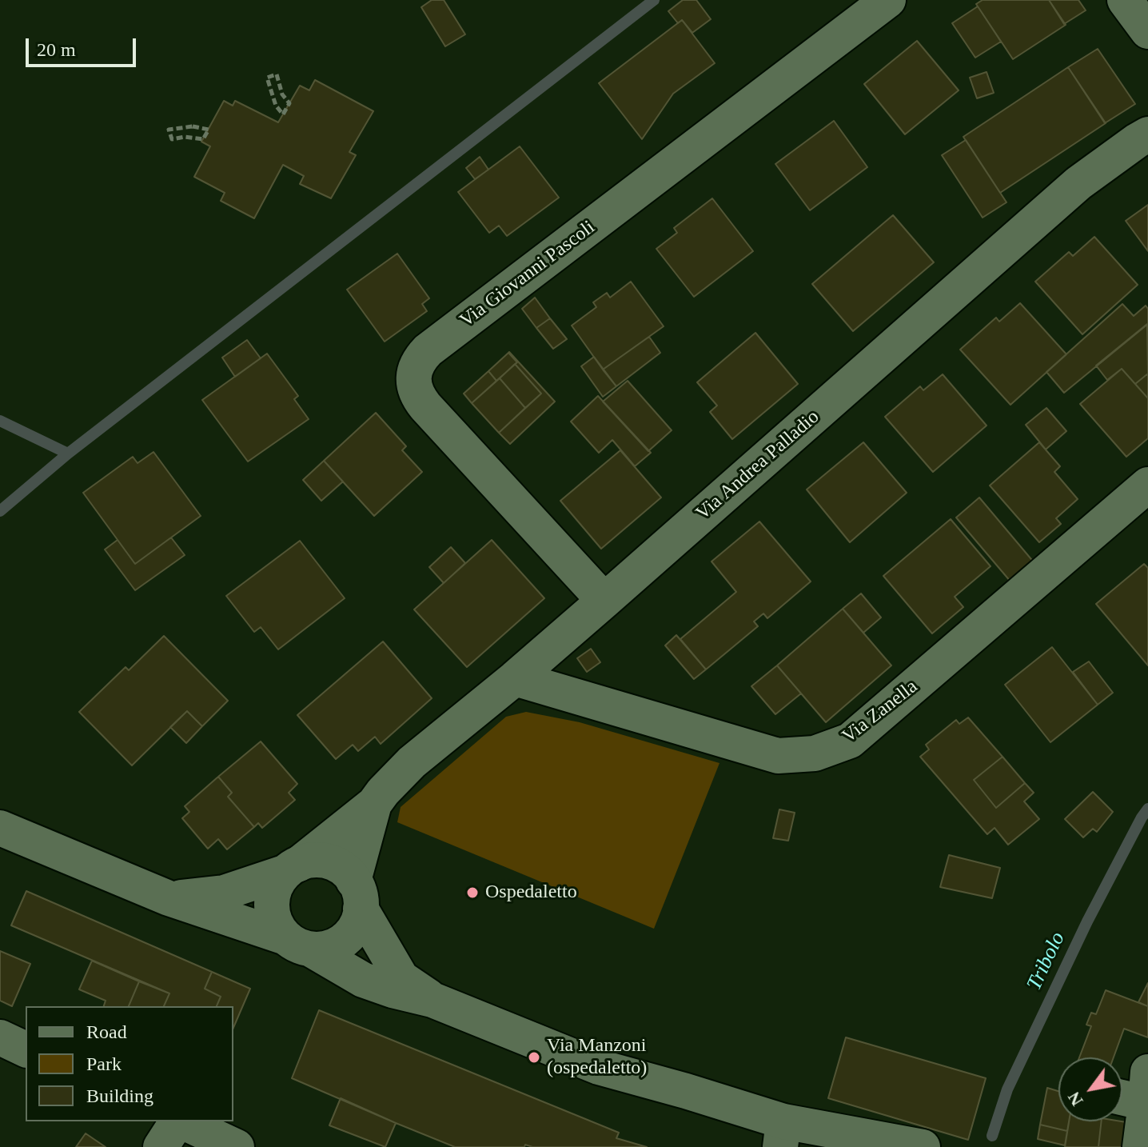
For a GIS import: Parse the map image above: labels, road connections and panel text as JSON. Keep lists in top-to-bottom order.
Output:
{
  "streets": {
    "street": ["Via Giovanni Pascoli", "Via Andrea Palladio", "Via Zanella"]
  },
  "crossings": [
    ["Via Giovanni Pascoli", "Via Andrea Palladio"],
    ["Via Andrea Palladio", "Via Zanella"]
  ],
  "water": ["Tribolo"],
  "places": ["Ospedaletto", "Via Manzoni (ospedaletto)"],
  "legend": ["Road", "Park", "Building"],
  "scale_bar": "20 m",
  "north": "bottom left"
}
